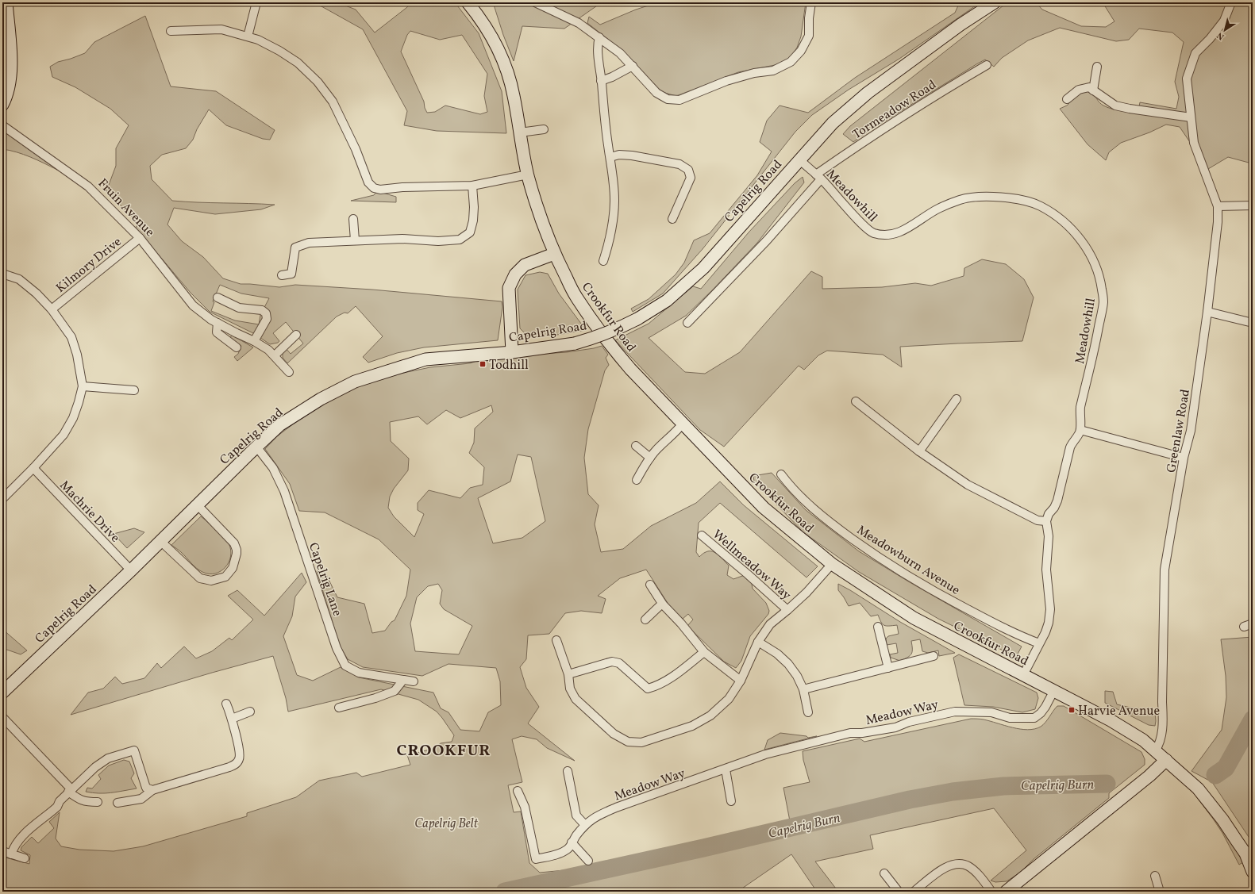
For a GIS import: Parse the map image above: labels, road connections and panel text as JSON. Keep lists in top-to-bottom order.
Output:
{
  "streets": {
    "street": [
      "Tormeadow Road",
      "Capelrig Road",
      "Meadowhill",
      "Fruin Avenue",
      "Kilmory Drive",
      "Crookfur Road",
      "Greenlaw Road",
      "Machrie Drive",
      "Meadowburn Avenue",
      "Wellmeadow Way",
      "Capelrig Lane",
      "Meadow Way"
    ]
  },
  "crossings": [
    ["Tormeadow Road", "Meadowhill"],
    ["Capelrig Road", "Meadowhill"],
    ["Capelrig Road", "Machrie Drive"],
    ["Capelrig Road", "Capelrig Lane"],
    ["Fruin Avenue", "Kilmory Drive"],
    ["Crookfur Road", "Greenlaw Road"],
    ["Crookfur Road", "Wellmeadow Way"],
    ["Crookfur Road", "Meadow Way"]
  ],
  "districts": ["CROOKFUR"],
  "water": ["Capelrig Burn"],
  "parks": ["Capelrig Belt"],
  "places": {
    "transit": ["Todhill", "Harvie Avenue"]
  },
  "north": "bottom left"
}
